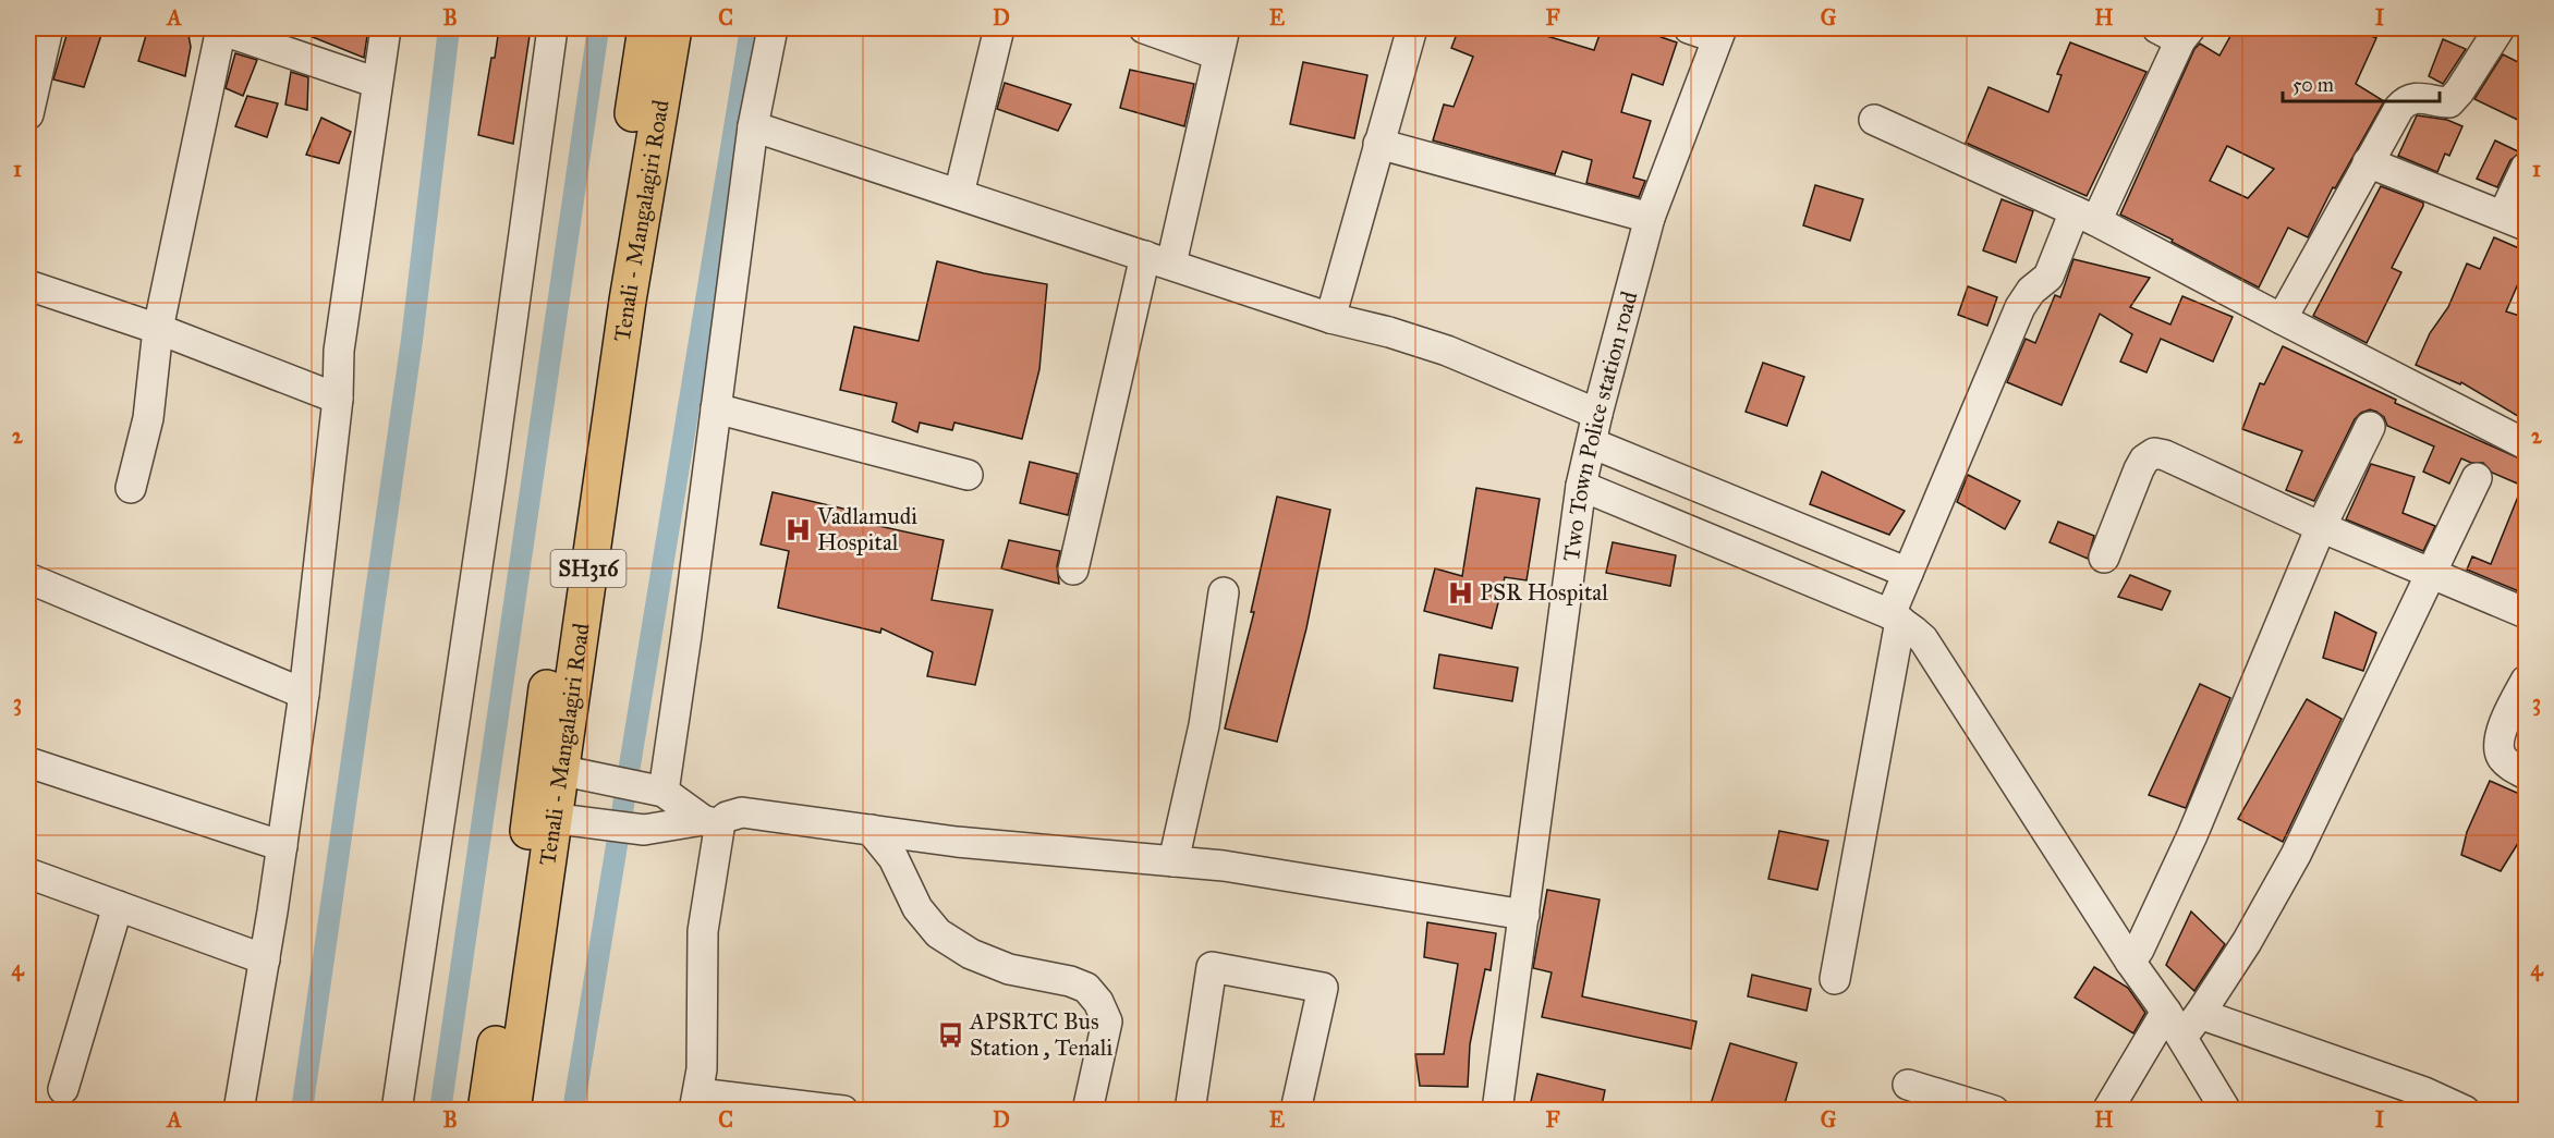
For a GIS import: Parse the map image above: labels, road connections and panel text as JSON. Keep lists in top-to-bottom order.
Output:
{
  "streets": {
    "main road": ["Tenali - Mangalagiri Road", "SH316"],
    "street": ["Two Town Police station road"]
  },
  "places": {
    "hospital": ["Vadlamudi Hospital", "PSR Hospital"],
    "bus stop": ["APSRTC Bus Station , Tenali"]
  },
  "scale_bar": "50 m",
  "grid": {
    "columns": [
      "A",
      "B",
      "C",
      "D",
      "E",
      "F",
      "G",
      "H",
      "I"
    ],
    "rows": [
      "1",
      "2",
      "3",
      "4"
    ]
  }
}
